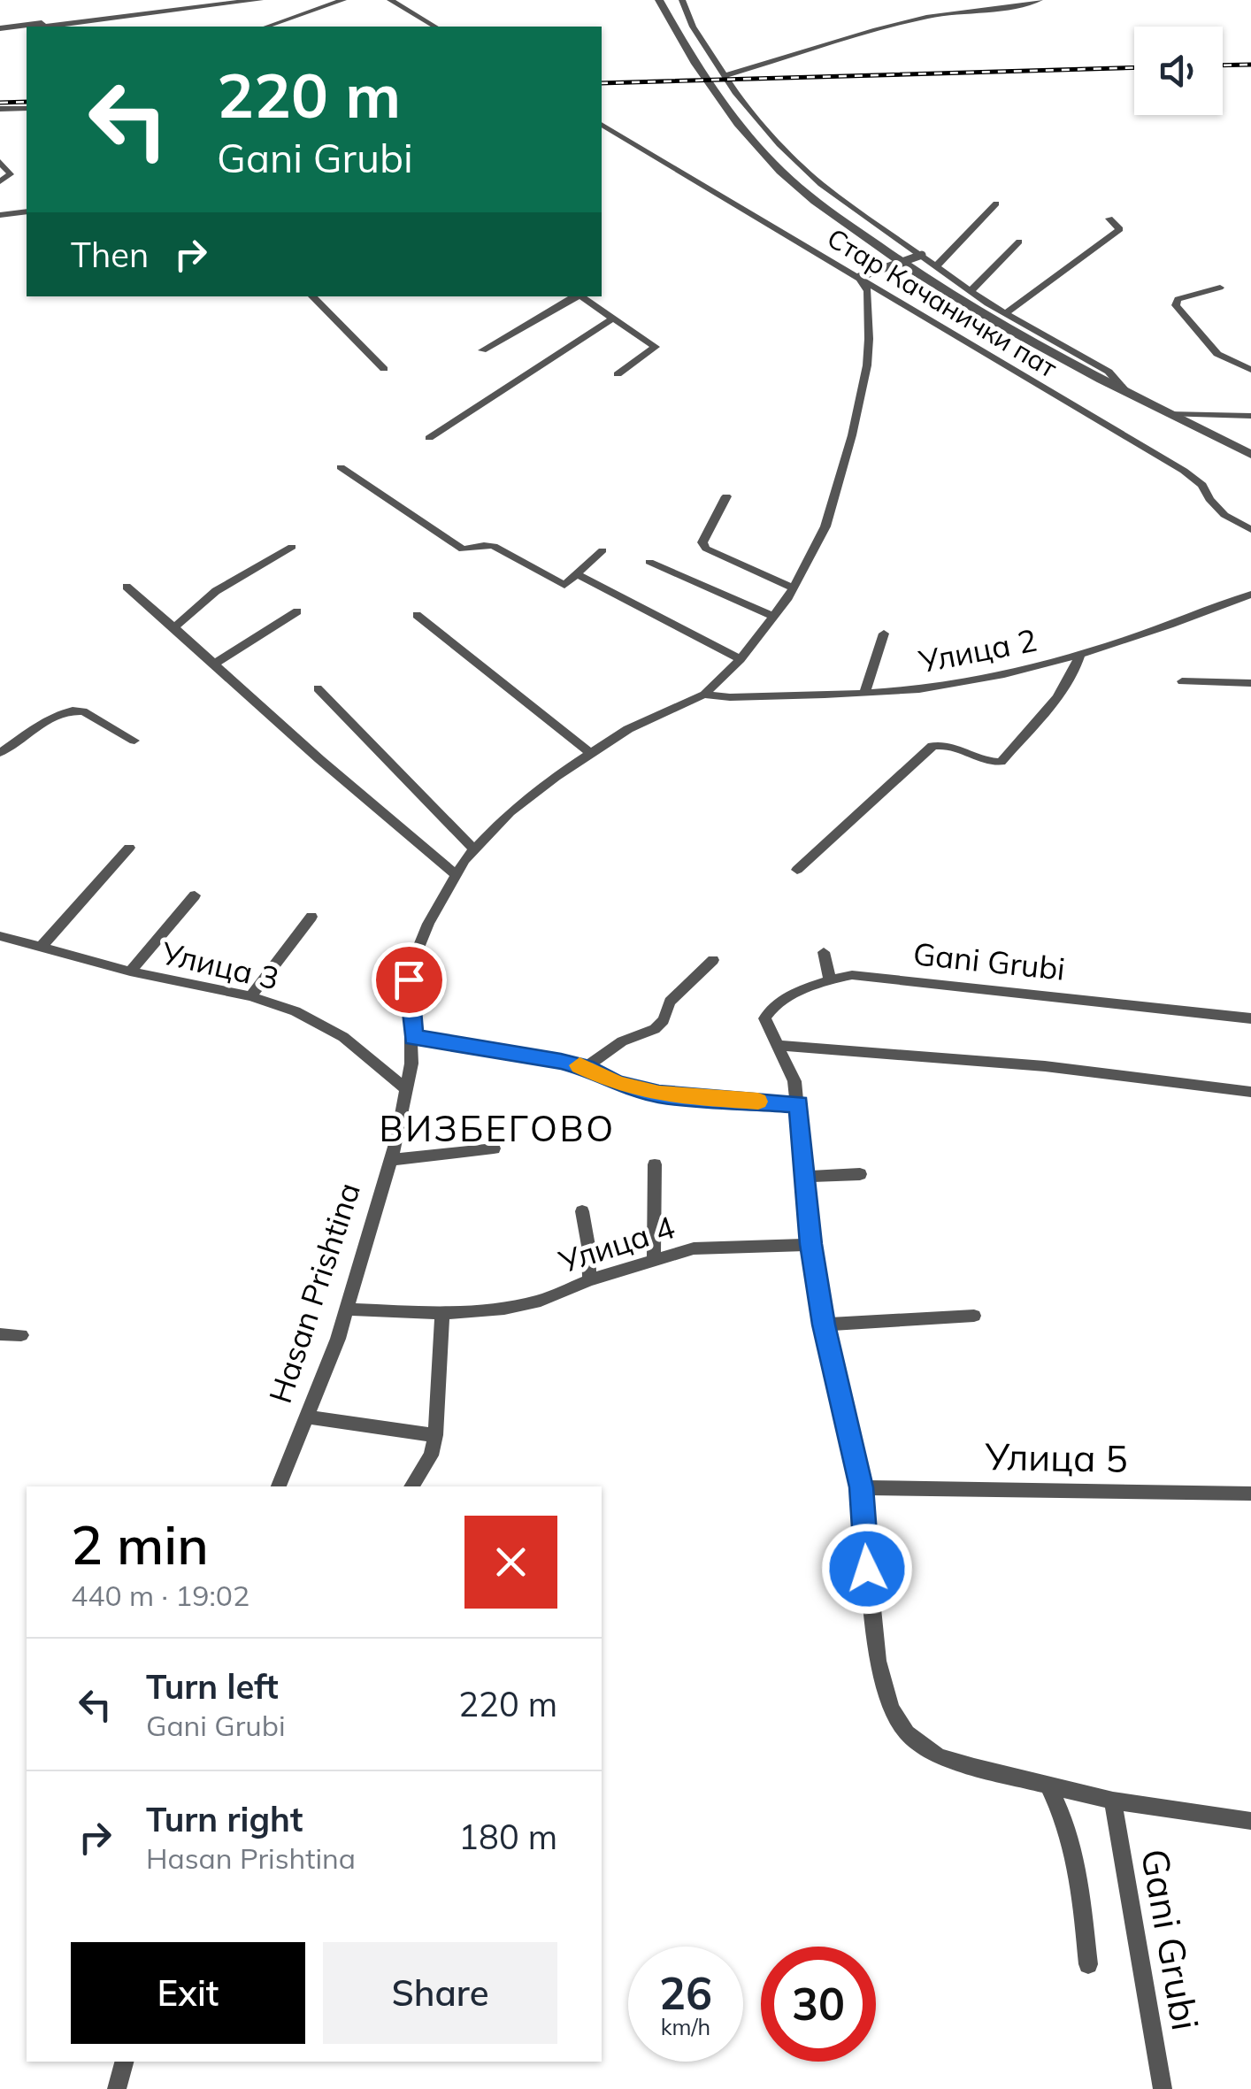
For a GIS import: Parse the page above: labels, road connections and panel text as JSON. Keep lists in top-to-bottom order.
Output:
{
  "streets": {
    "street": [
      "Стар Качанички пат",
      "Улица 2",
      "Gani Grubi",
      "Улица 3",
      "Улица 4",
      "Hasan Prishtina",
      "Улица 5"
    ]
  },
  "crossings": [
    ["Улица 2", "Hasan Prishtina"],
    ["Gani Grubi", "Улица 4"],
    ["Gani Grubi", "Улица 5"],
    ["Улица 3", "Hasan Prishtina"],
    ["Улица 4", "Hasan Prishtina"]
  ],
  "districts": ["ВИЗБЕГОВО"],
  "page": {
    "turn": ["220 m", "Gani Grubi"],
    "then": "Then",
    "heading": ["2 min", "440 m · 19:02"],
    "list": [
      {
        "name": "Turn left",
        "note": "Gani Grubi",
        "value": "220 m"
      },
      {
        "name": "Turn right",
        "note": "Hasan Prishtina",
        "value": "180 m"
      }
    ],
    "buttons": ["Exit", "Share"],
    "speed": "26 km/h",
    "limit": "30"
  }
}
